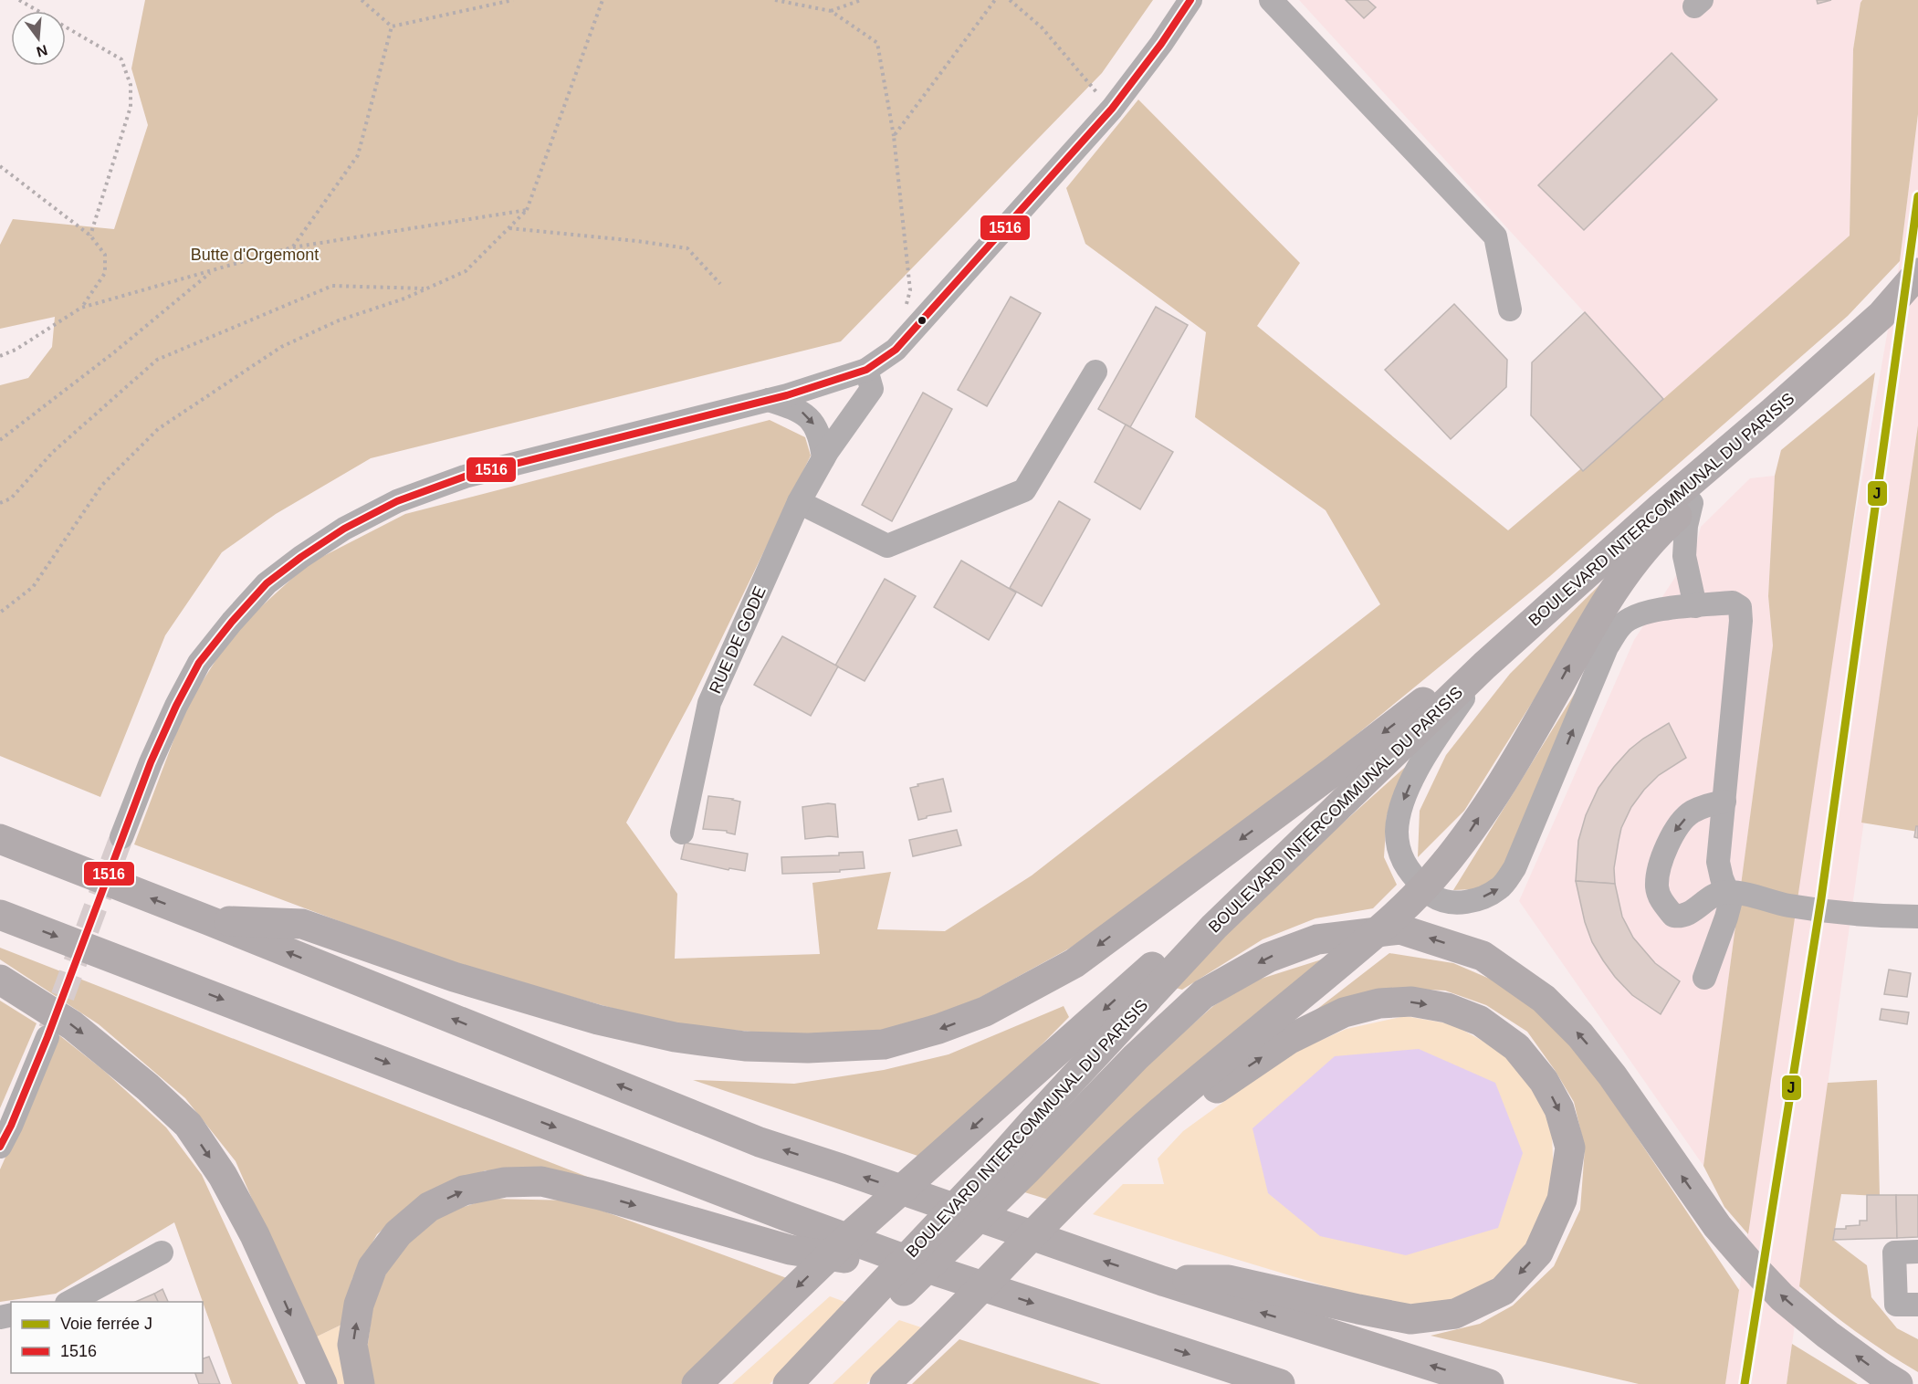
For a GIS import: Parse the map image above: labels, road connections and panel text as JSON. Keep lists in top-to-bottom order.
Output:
{
  "streets": {
    "highway": ["BOULEVARD INTERCOMMUNAL DU PARISIS"],
    "street": ["RUE DE GODE"]
  },
  "parks": ["Butte d'Orgemont"],
  "lines": ["transit line 1516", "rail line J"],
  "legend": ["Voie ferrée J", "1516"],
  "north": "bottom"
}
